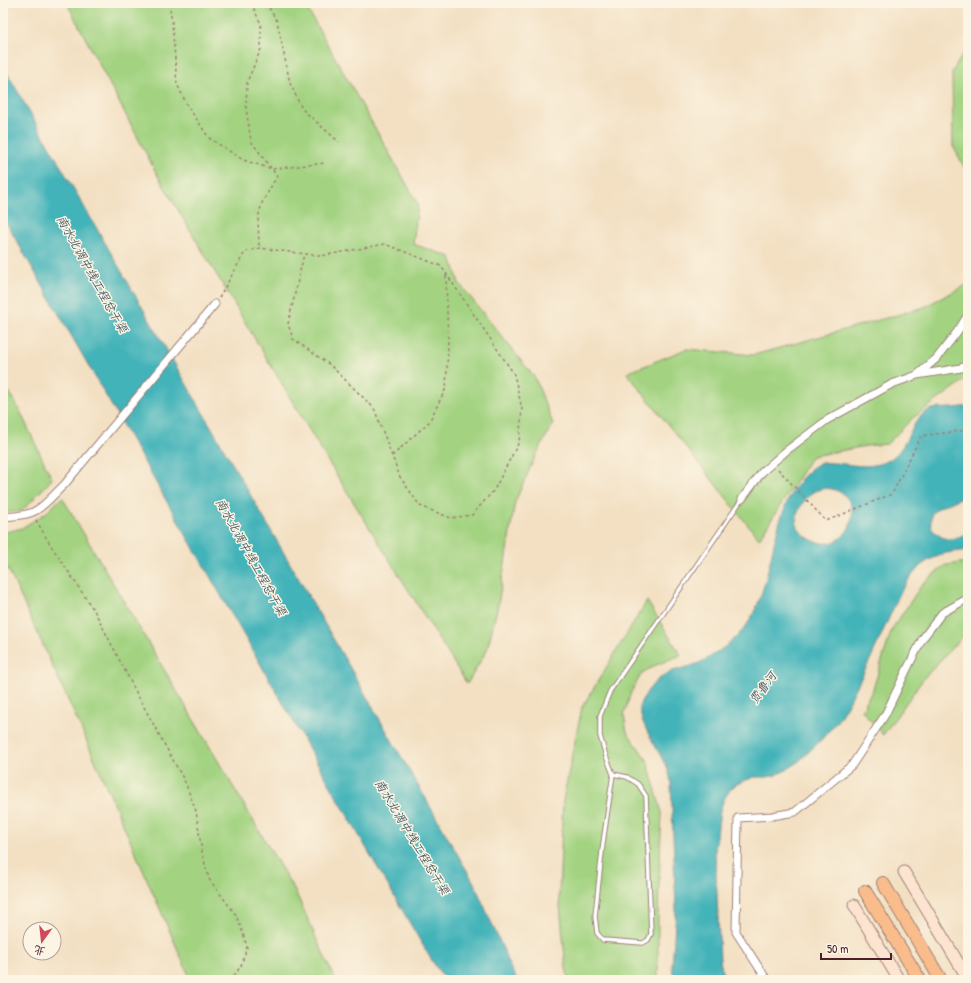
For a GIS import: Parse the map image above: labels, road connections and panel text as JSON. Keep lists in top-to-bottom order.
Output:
{
  "water": ["南水北调中线工程总干渠", "贾鲁河"],
  "scale_bar": "50 m",
  "north": "bottom"
}
